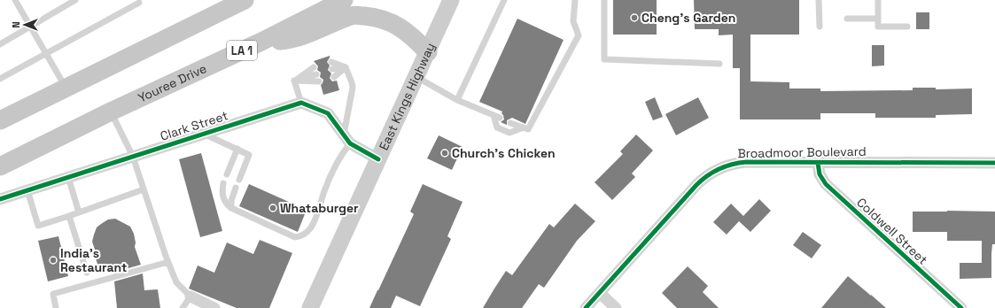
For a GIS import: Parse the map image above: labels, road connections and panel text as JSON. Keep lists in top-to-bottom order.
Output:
{
  "streets": {
    "main road": ["LA 1", "Youree Drive", "East Kings Highway"],
    "street": ["Clark Street", "Broadmoor Boulevard", "Coldwell Street"]
  },
  "crossings": [
    ["Broadmoor Boulevard", "Coldwell Street"]
  ],
  "places": [
    "Cheng's Garden",
    "Church's Chicken",
    "Whataburger",
    "India's Restaurant"
  ],
  "north": "left"
}
